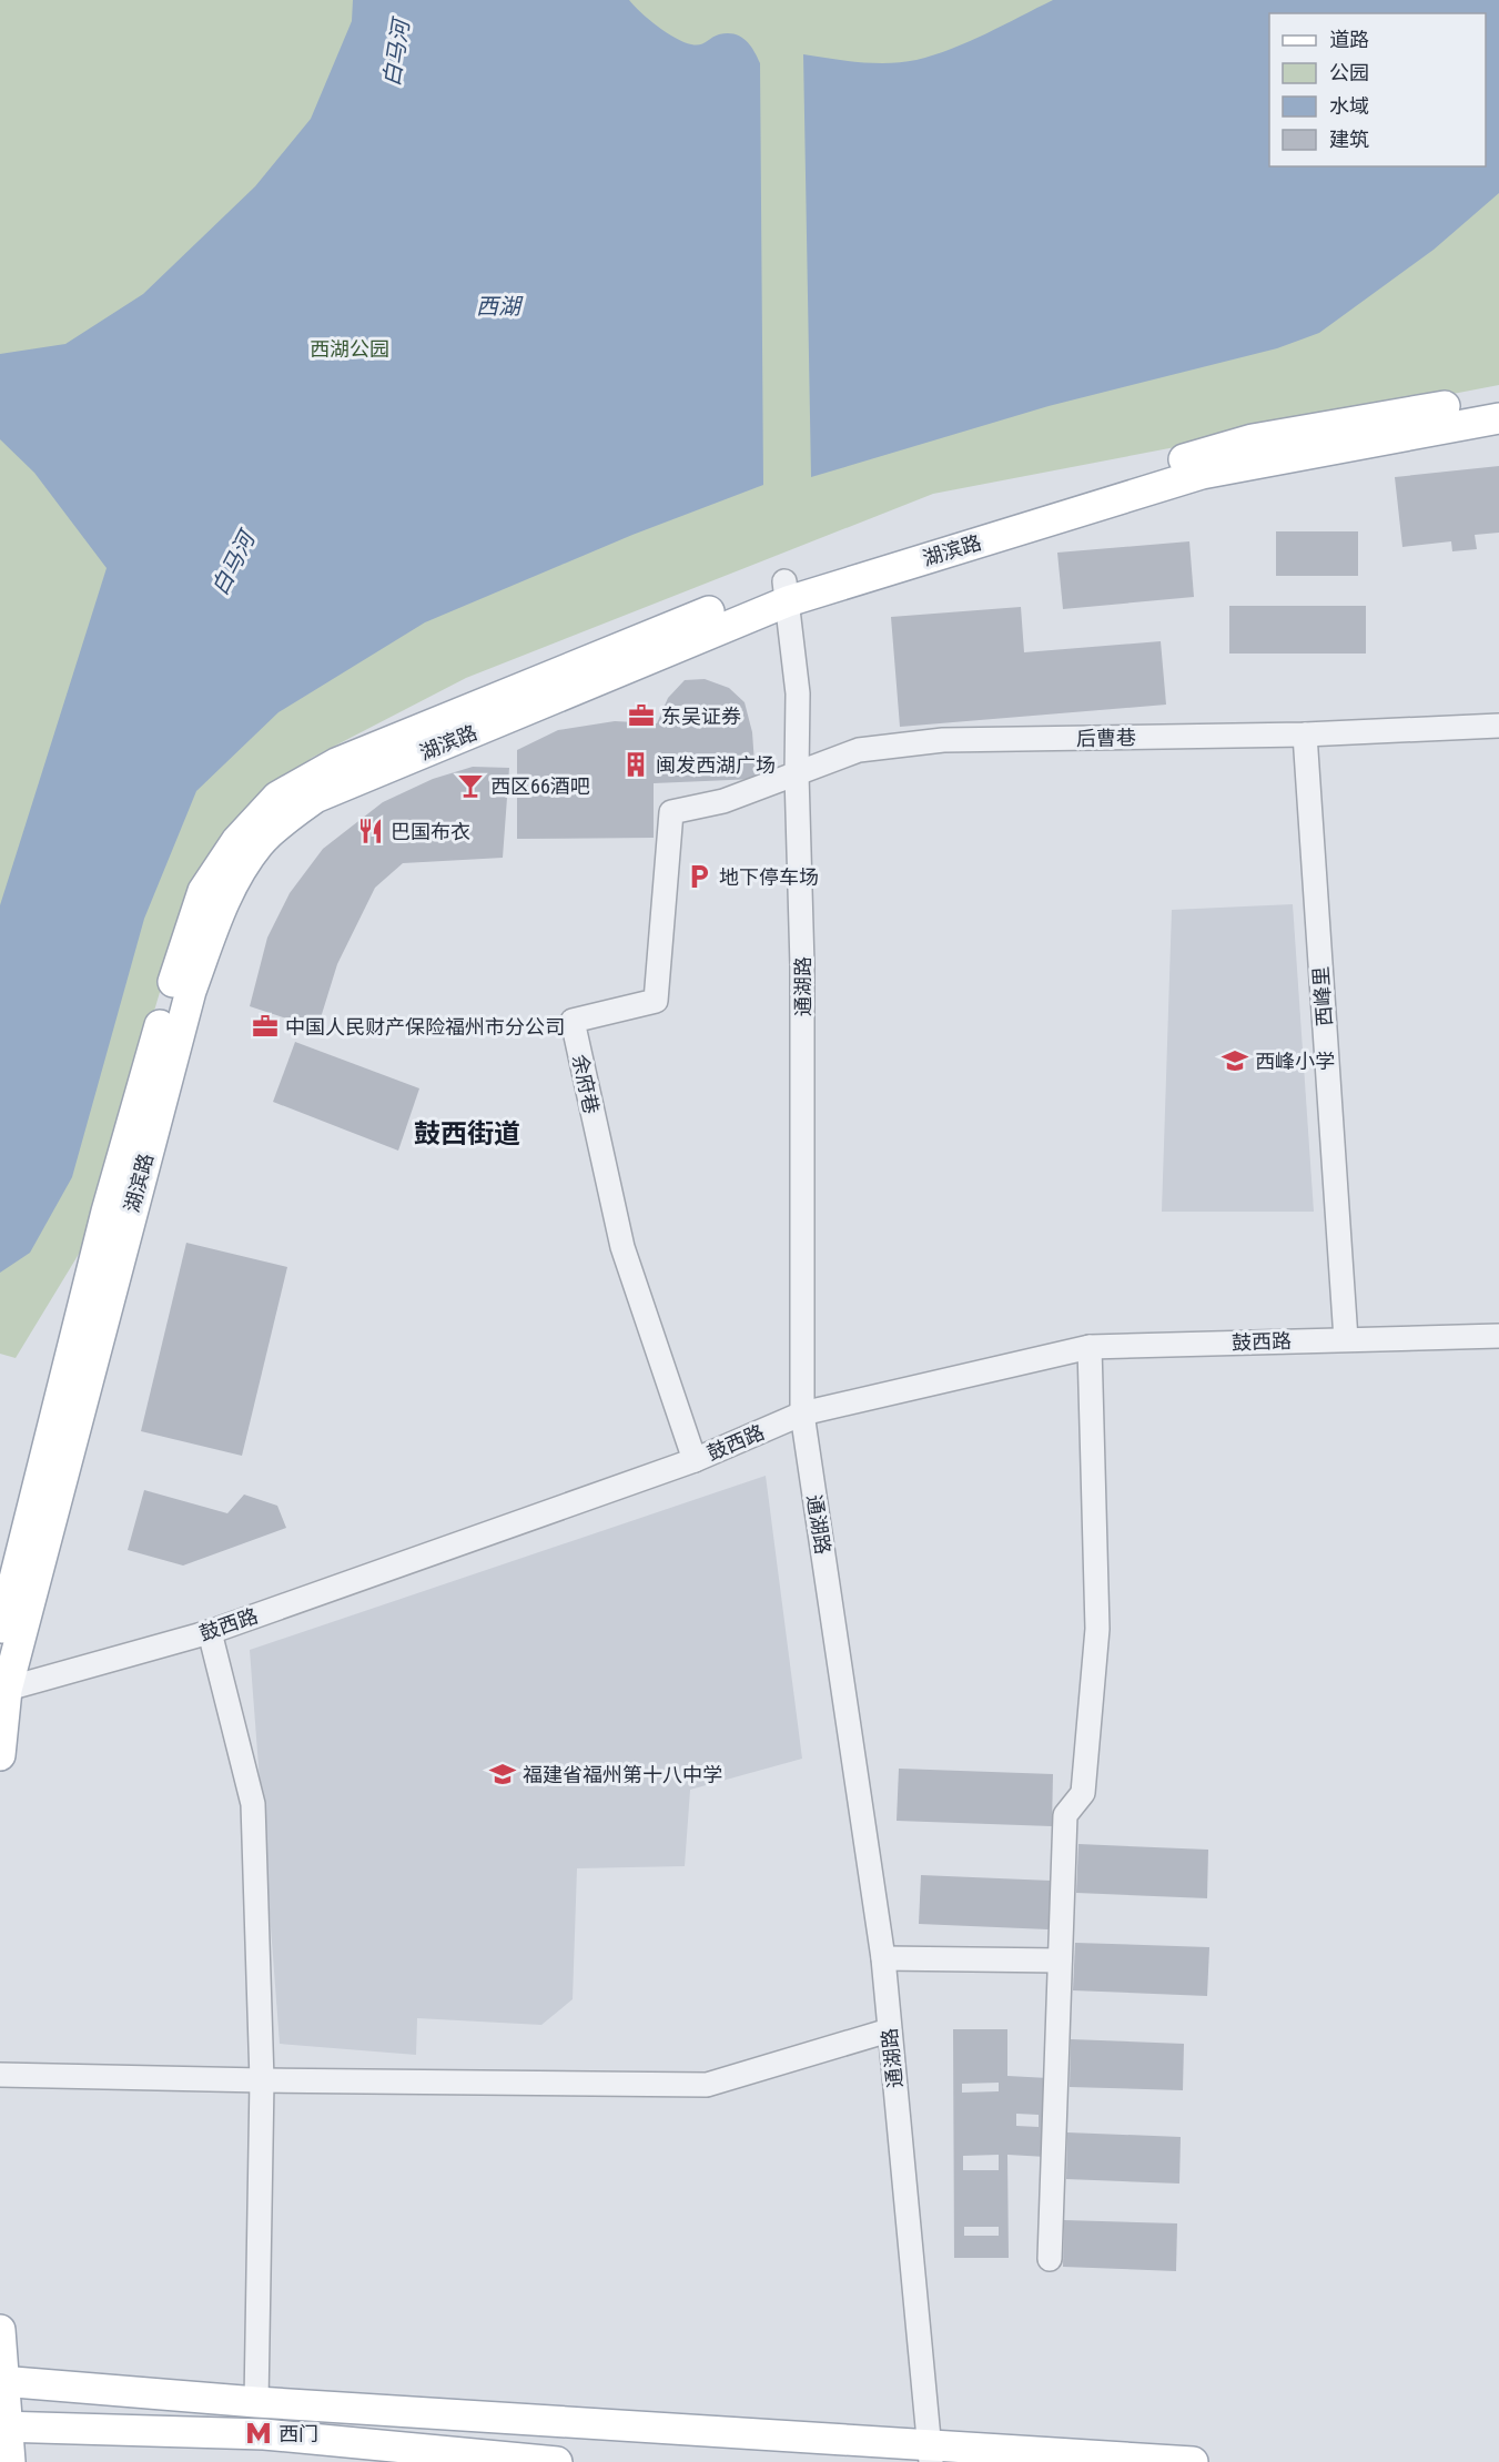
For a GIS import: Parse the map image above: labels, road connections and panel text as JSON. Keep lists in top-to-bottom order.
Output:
{
  "streets": {
    "main road": ["湖滨路"],
    "street": [
      "后曹巷",
      "通湖路",
      "西峰里",
      "余府巷",
      "鼓西路"
    ]
  },
  "crossings": [
    ["湖滨路", "通湖路"],
    ["湖滨路", "鼓西路"],
    ["后曹巷", "通湖路"],
    ["后曹巷", "西峰里"],
    ["后曹巷", "余府巷"],
    ["通湖路", "鼓西路"],
    ["西峰里", "鼓西路"],
    ["余府巷", "鼓西路"]
  ],
  "districts": ["鼓西街道"],
  "water": ["白马河", "西湖"],
  "parks": ["西湖公园"],
  "places": {
    "office": ["东吴证券", "中国人民财产保险福州市分公司"],
    "building": ["闽发西湖广场"],
    "bar": ["西区66酒吧"],
    "restaurant": ["巴国布衣"],
    "parking": ["地下停车场"],
    "school or university": ["西峰小学", "福建省福州第十八中学"],
    "metro station": ["西门"]
  },
  "legend": [
    "道路",
    "公园",
    "水域",
    "建筑"
  ]
}
